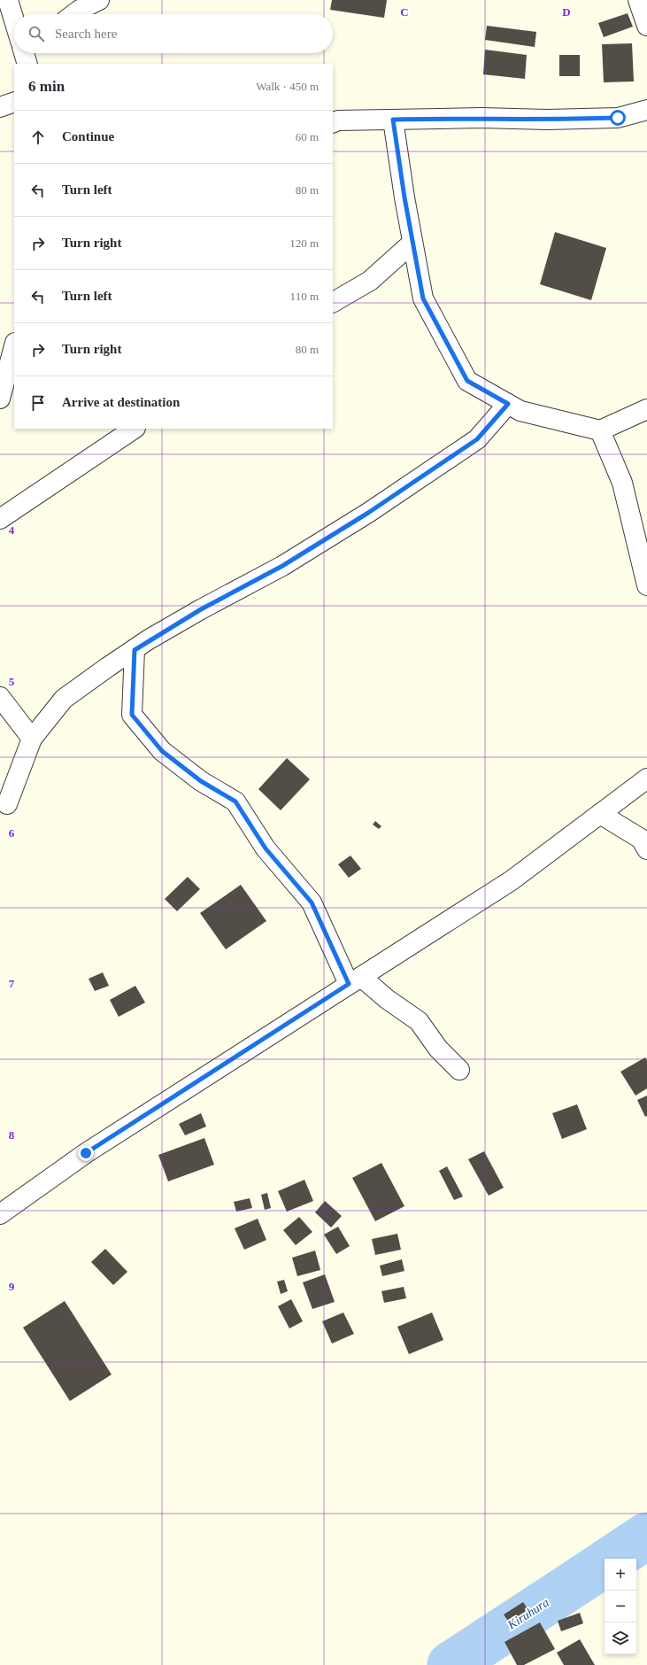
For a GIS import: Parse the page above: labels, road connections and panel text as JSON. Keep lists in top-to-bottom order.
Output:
{
  "water": ["Kiruhura"],
  "page": {
    "search": "Search here",
    "heading": ["6 min", "Walk · 450 m"],
    "list": [
      ["Continue", "60 m"],
      ["Turn left", "80 m"],
      ["Turn right", "120 m"],
      ["Turn left", "110 m"],
      ["Turn right", "80 m"],
      "Arrive at destination"
    ],
    "map_buttons": ["+", "−"]
  },
  "grid": {
    "columns": ["C", "D"],
    "rows": [
      "4",
      "5",
      "6",
      "7",
      "8",
      "9"
    ]
  }
}
